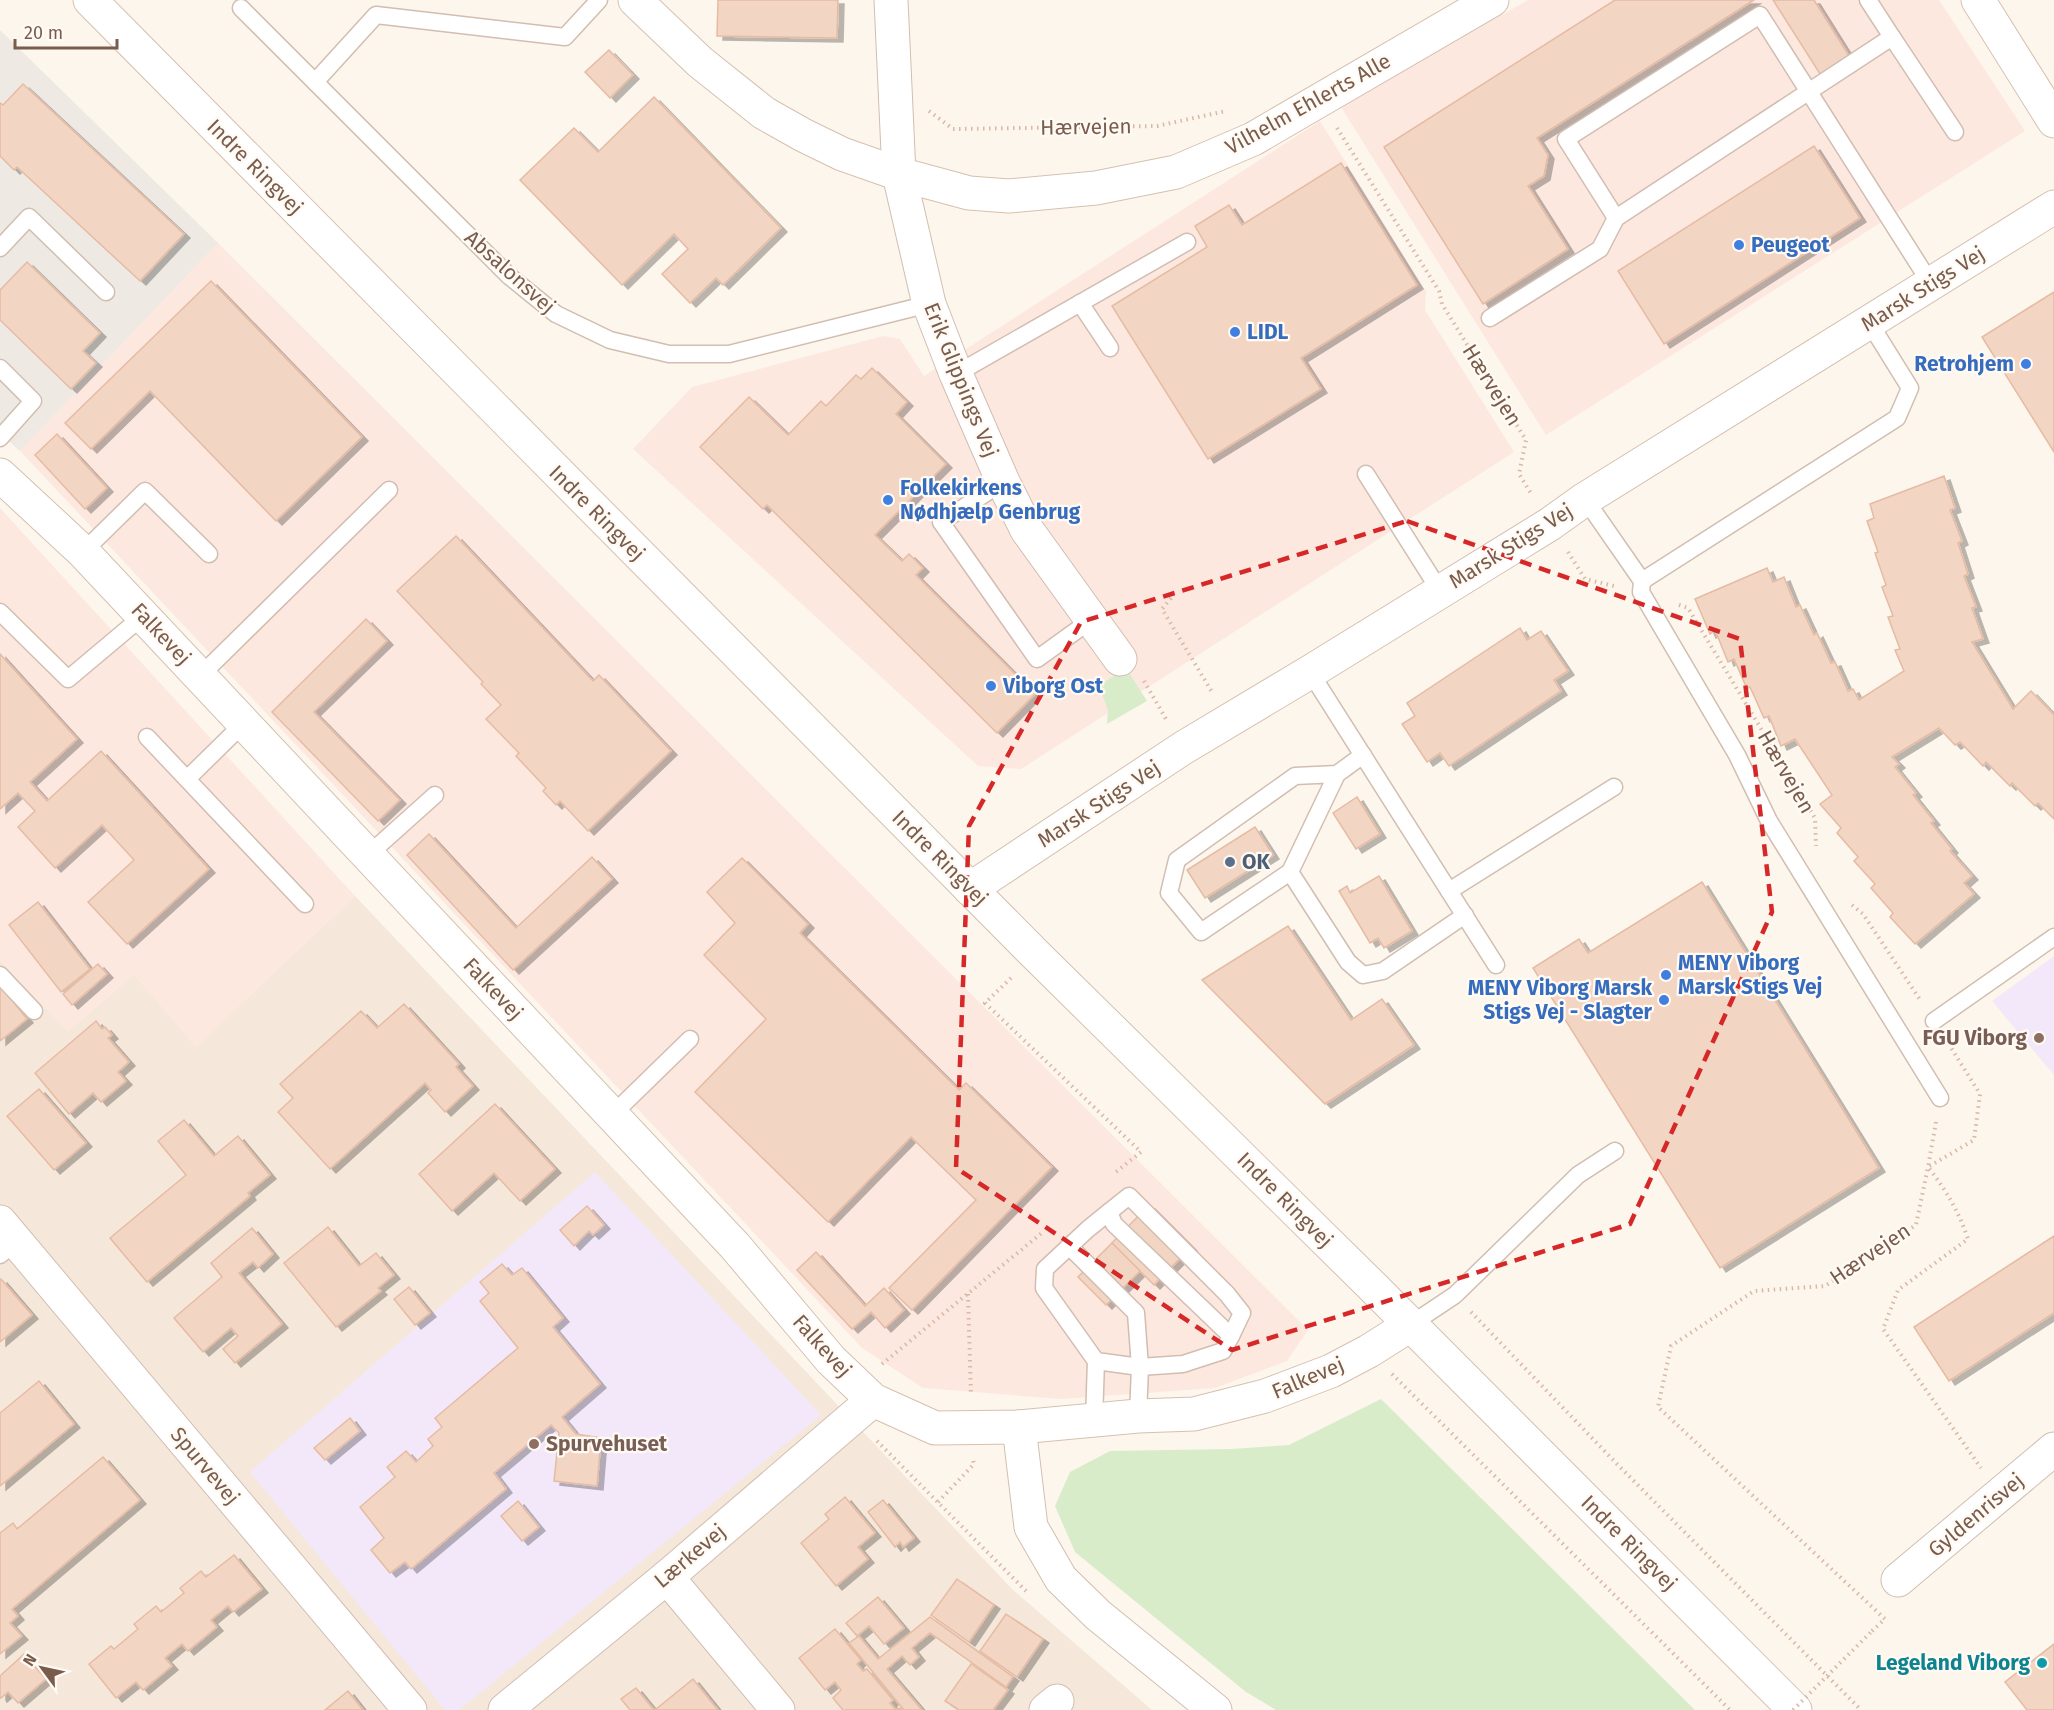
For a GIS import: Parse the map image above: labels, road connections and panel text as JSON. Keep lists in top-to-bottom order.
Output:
{
  "streets": {
    "street": [
      "Vilhelm Ehlerts Alle",
      "Indre Ringvej",
      "Marsk Stigs Vej",
      "Erik Glippings Vej",
      "Falkevej",
      "Spurvevej",
      "Gyldenrisvej",
      "Lærkevej"
    ],
    "lane": ["Absalonsvej"],
    "path": ["Hærvejen"]
  },
  "crossings": [
    ["Vilhelm Ehlerts Alle", "Hærvejen"],
    ["Vilhelm Ehlerts Alle", "Erik Glippings Vej"],
    ["Hærvejen", "Indre Ringvej"],
    ["Hærvejen", "Marsk Stigs Vej"],
    ["Indre Ringvej", "Marsk Stigs Vej"],
    ["Indre Ringvej", "Falkevej"],
    ["Absalonsvej", "Erik Glippings Vej"],
    ["Falkevej", "Lærkevej"]
  ],
  "places": [
    "Peugeot",
    "LIDL",
    "Retrohjem",
    "Folkekirkens Nødhjælp Genbrug",
    "Viborg Ost",
    "OK",
    "MENY Viborg Marsk Stigs Vej",
    "MENY Viborg Marsk Stigs Vej - Slagter",
    "FGU Viborg",
    "Spurvehuset",
    "Legeland Viborg"
  ],
  "scale_bar": "20 m",
  "north": "top left"
}
